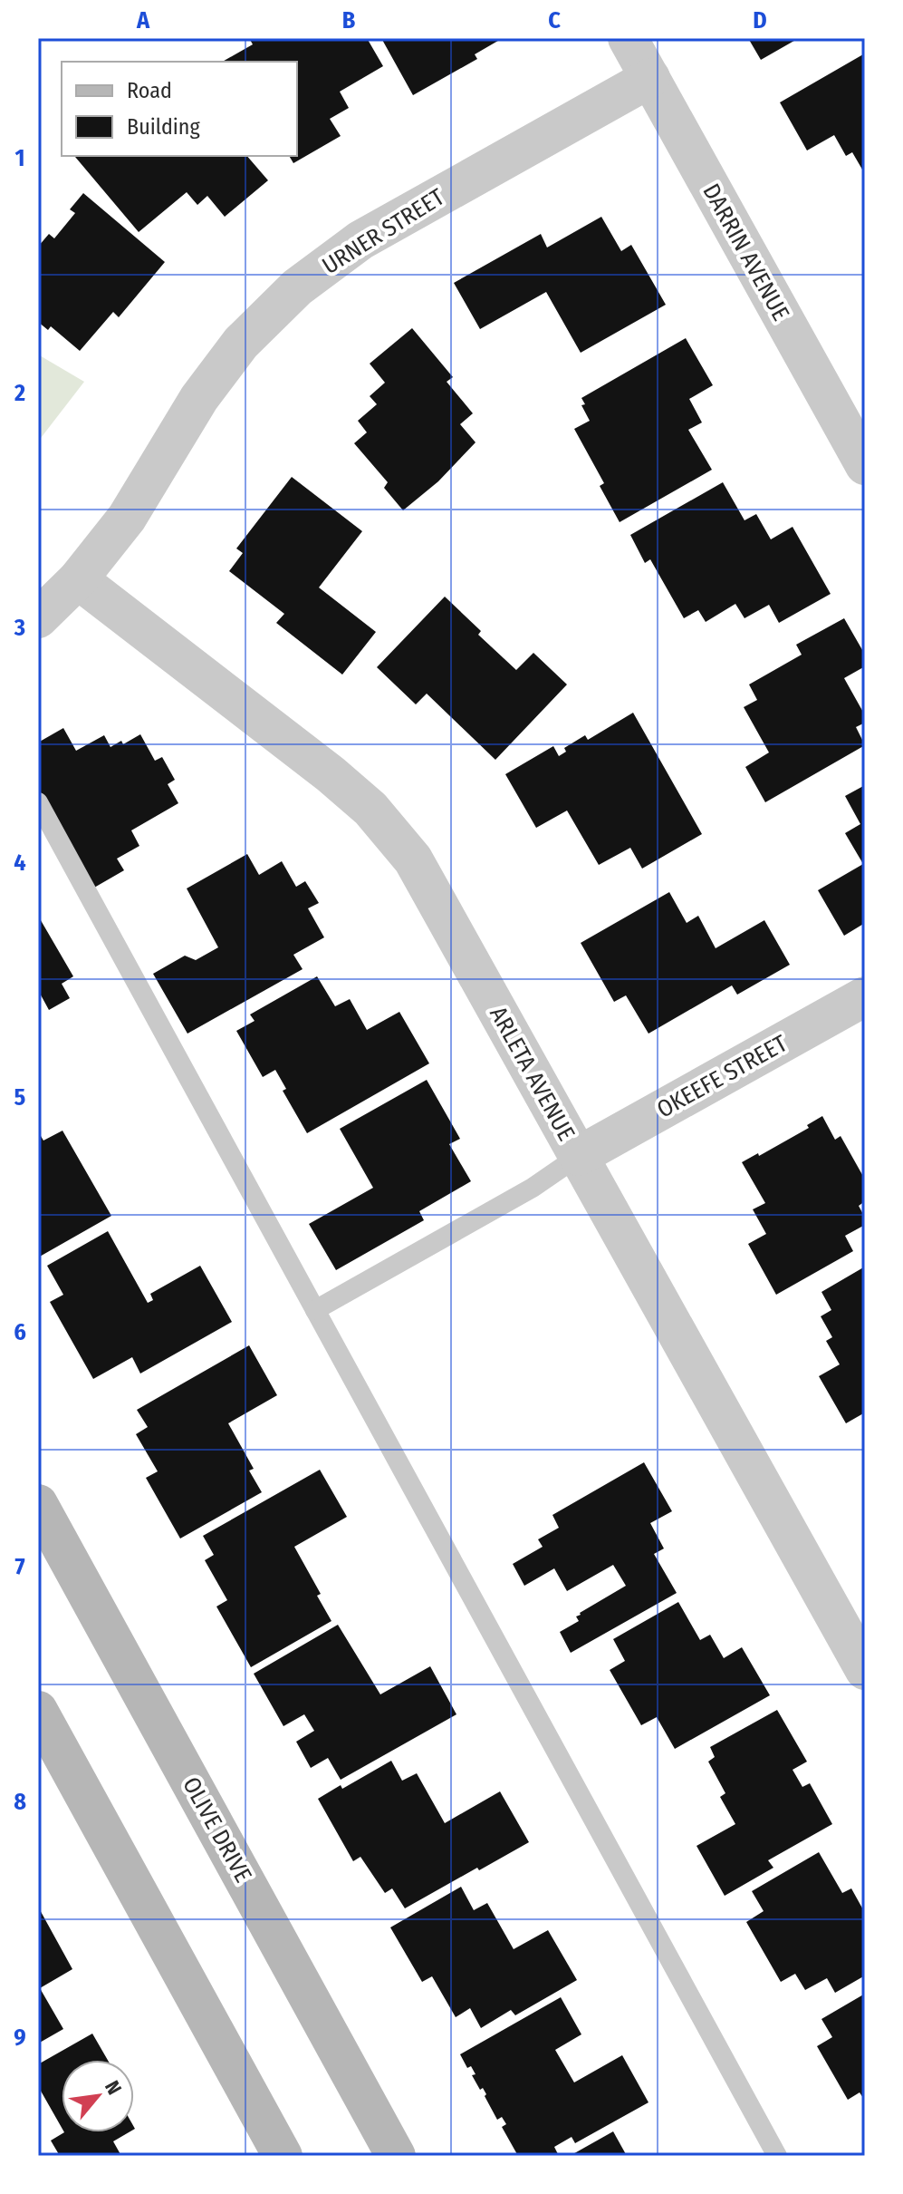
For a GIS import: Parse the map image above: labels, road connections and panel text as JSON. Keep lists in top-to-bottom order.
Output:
{
  "streets": {
    "main road": ["OLIVE DRIVE"],
    "street": [
      "URNER STREET",
      "DARRIN AVENUE",
      "ARLETA AVENUE",
      "OKEEFE STREET"
    ]
  },
  "crossings": [
    ["URNER STREET", "DARRIN AVENUE"],
    ["URNER STREET", "ARLETA AVENUE"],
    ["ARLETA AVENUE", "OKEEFE STREET"]
  ],
  "legend": ["Road", "Building"],
  "north": "top right",
  "grid": {
    "columns": [
      "A",
      "B",
      "C",
      "D"
    ],
    "rows": [
      "1",
      "2",
      "3",
      "4",
      "5",
      "6",
      "7",
      "8",
      "9"
    ]
  }
}
